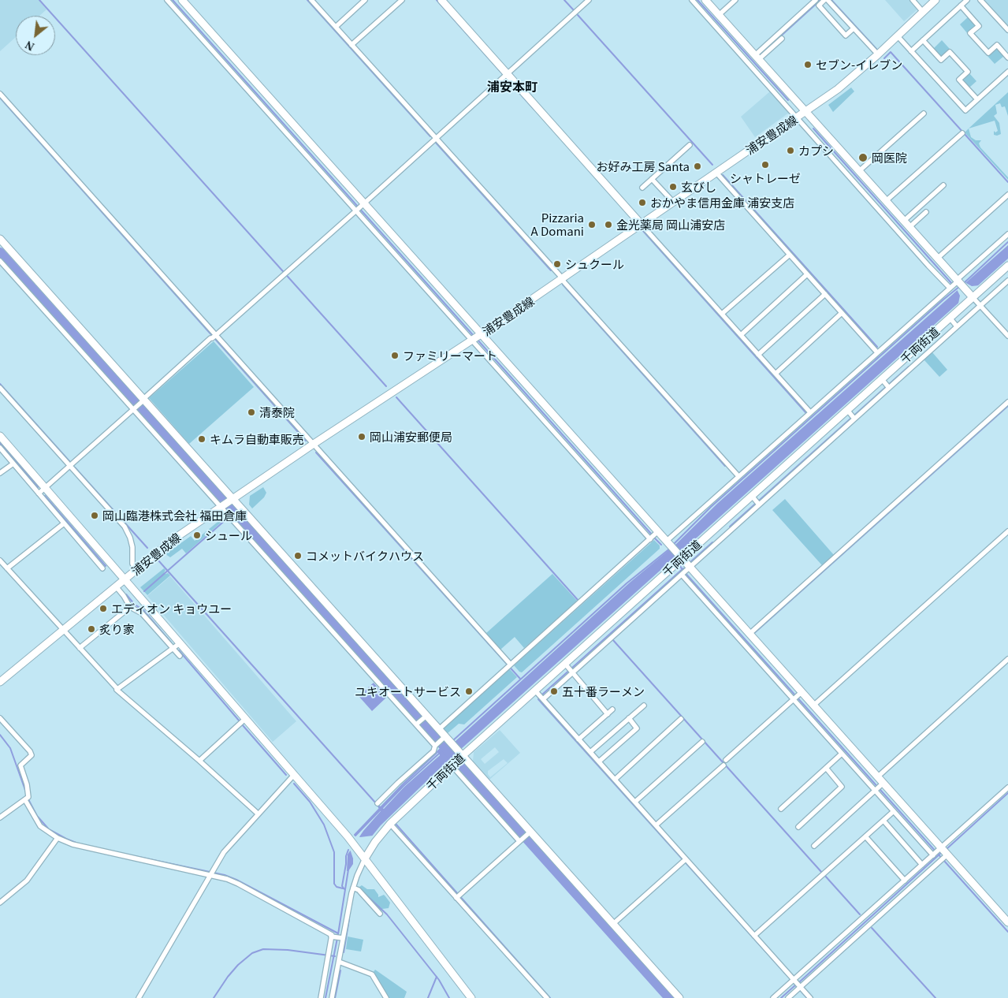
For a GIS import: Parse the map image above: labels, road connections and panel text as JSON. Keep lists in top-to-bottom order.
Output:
{
  "streets": {
    "street": ["浦安豊成線", "千両街道"]
  },
  "districts": ["浦安本町"],
  "places": [
    "セブン-イレブン",
    "カプシ",
    "岡医院",
    "シャトレーゼ",
    "お好み工房 Santa",
    "玄びし",
    "おかやま信用金庫 浦安支店",
    "Pizzaria A Domani",
    "金光薬局 岡山浦安店",
    "シュクール",
    "ファミリーマート",
    "清泰院",
    "岡山浦安郵便局",
    "キムラ自動車販売",
    "岡山臨港株式会社 福田倉庫",
    "シュール",
    "コメットバイクハウス",
    "エディオン キョウユー",
    "炙り家",
    "ユキオートサービス",
    "五十番ラーメン"
  ],
  "north": "bottom left"
}
